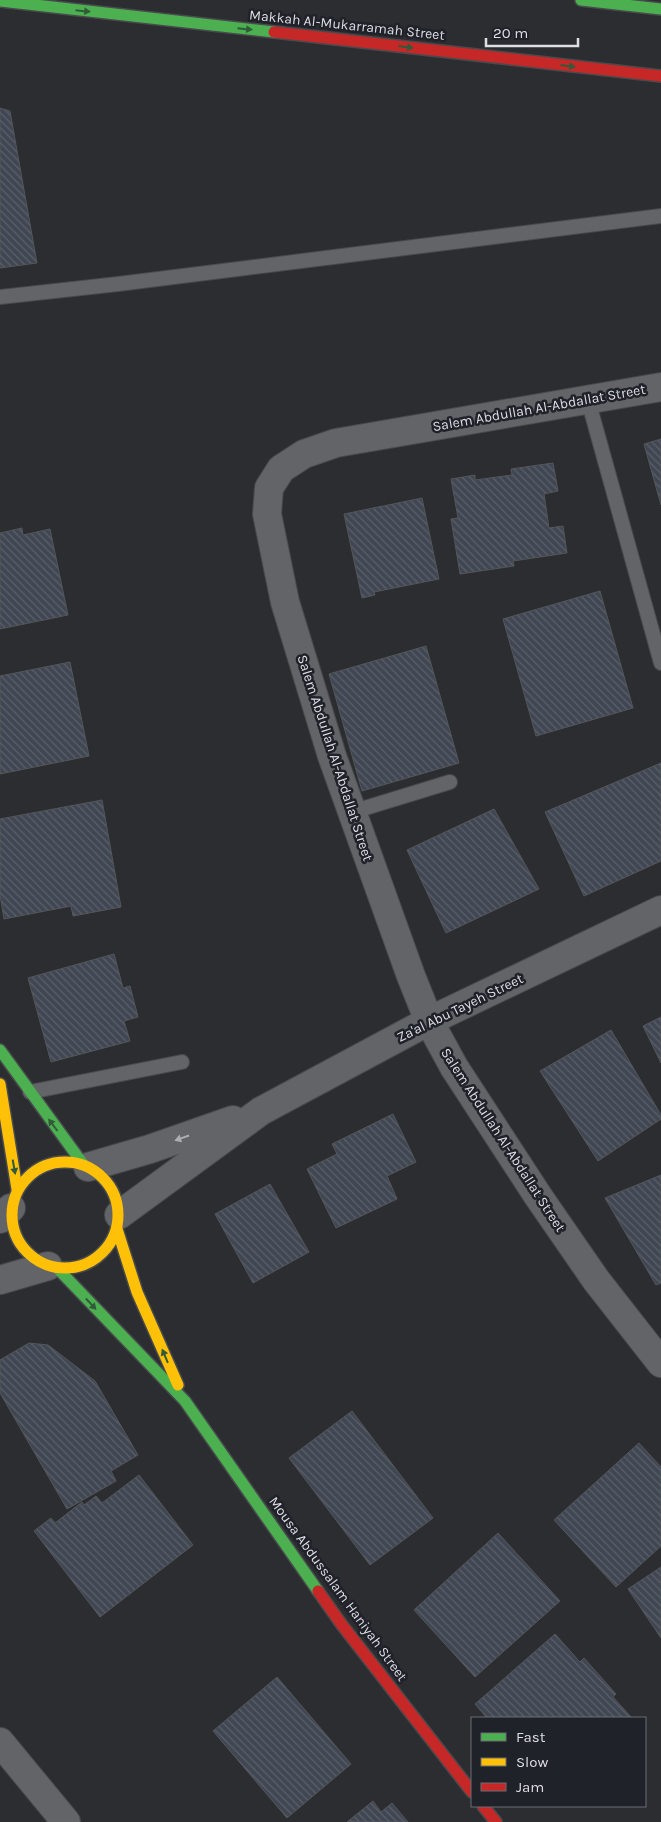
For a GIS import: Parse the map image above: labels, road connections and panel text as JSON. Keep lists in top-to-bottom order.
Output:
{
  "streets": {
    "street": [
      "Makkah Al-Mukarramah Street",
      "Salem Abdullah Al-Abdallat Street",
      "Za'al Abu Tayeh Street",
      "Mousa Abdussalam Haniyah Street"
    ]
  },
  "crossings": [
    ["Salem Abdullah Al-Abdallat Street", "Za'al Abu Tayeh Street"],
    ["Za'al Abu Tayeh Street", "Mousa Abdussalam Haniyah Street"]
  ],
  "one_way": ["Makkah Al-Mukarramah Street"],
  "legend": ["Fast", "Slow", "Jam"],
  "scale_bar": "20 m"
}
